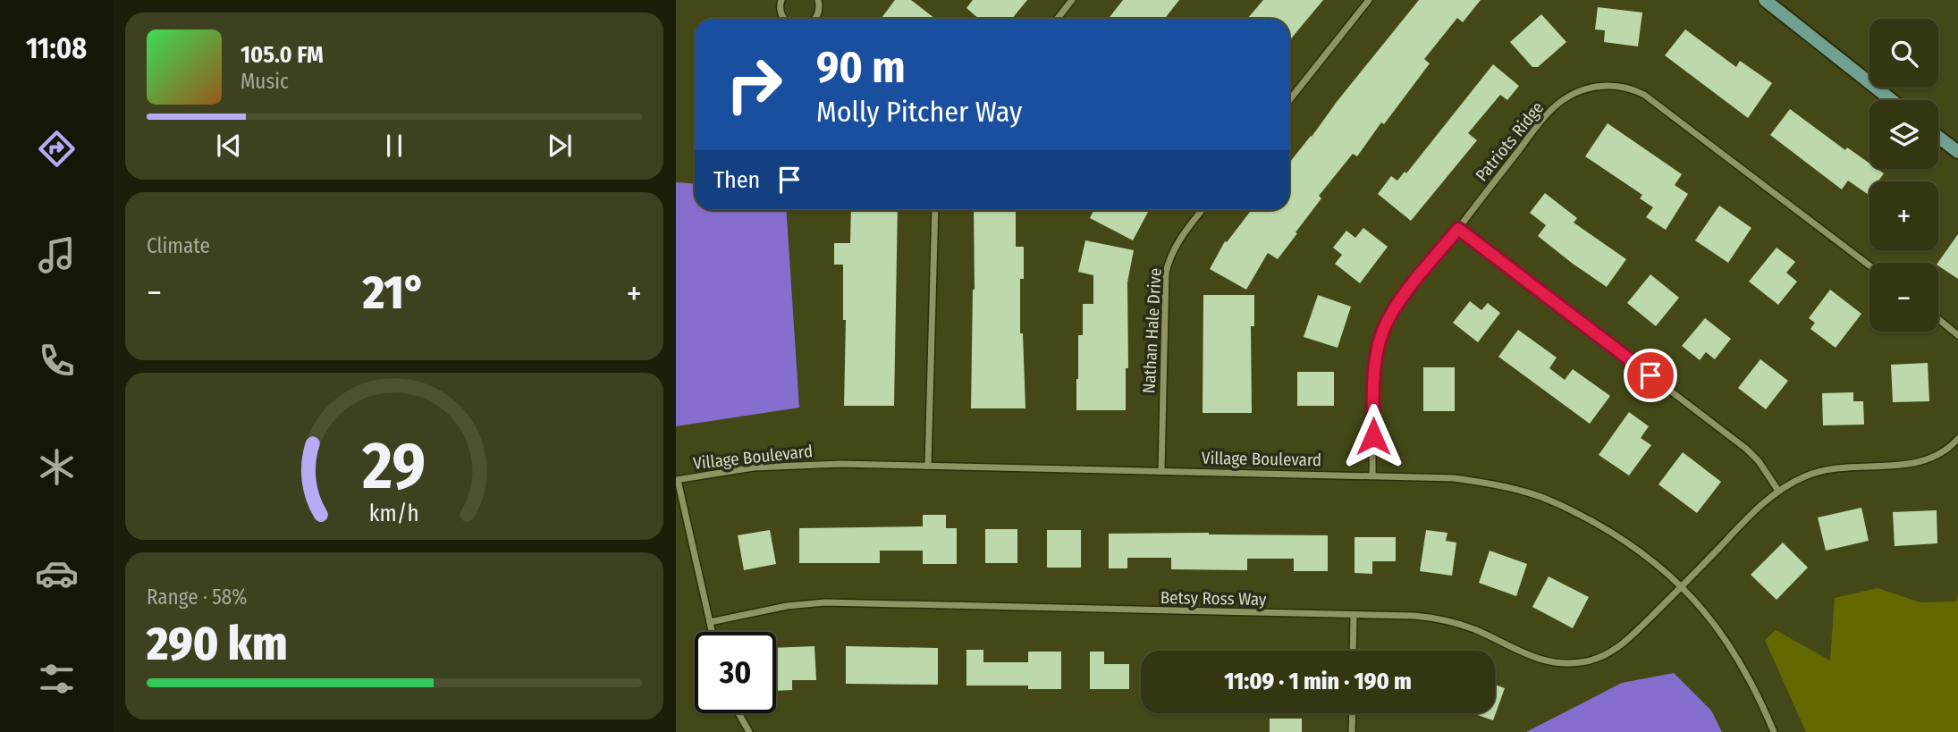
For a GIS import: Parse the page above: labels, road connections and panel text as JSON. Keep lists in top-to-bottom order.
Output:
{
  "streets": {
    "street": [
      "Patriots Ridge",
      "Nathan Hale Drive",
      "Village Boulevard",
      "Betsy Ross Way"
    ]
  },
  "crossings": [
    ["Patriots Ridge", "Village Boulevard"],
    ["Nathan Hale Drive", "Village Boulevard"],
    ["Village Boulevard", "Betsy Ross Way"]
  ],
  "page": {
    "tabs": "11:08",
    "map_buttons": ["+", "−"],
    "turn": ["90 m", "Molly Pitcher Way"],
    "song": ["105.0 FM", "Music"],
    "then": "Then",
    "tile": [
      "Climate",
      ["Range · 58%", "290 km"]
    ],
    "heat": ["−", "21°", "+"],
    "limit": "30",
    "trip": "11:09 · 1 min · 190 m",
    "gauge": ["29", "km/h"]
  }
}
